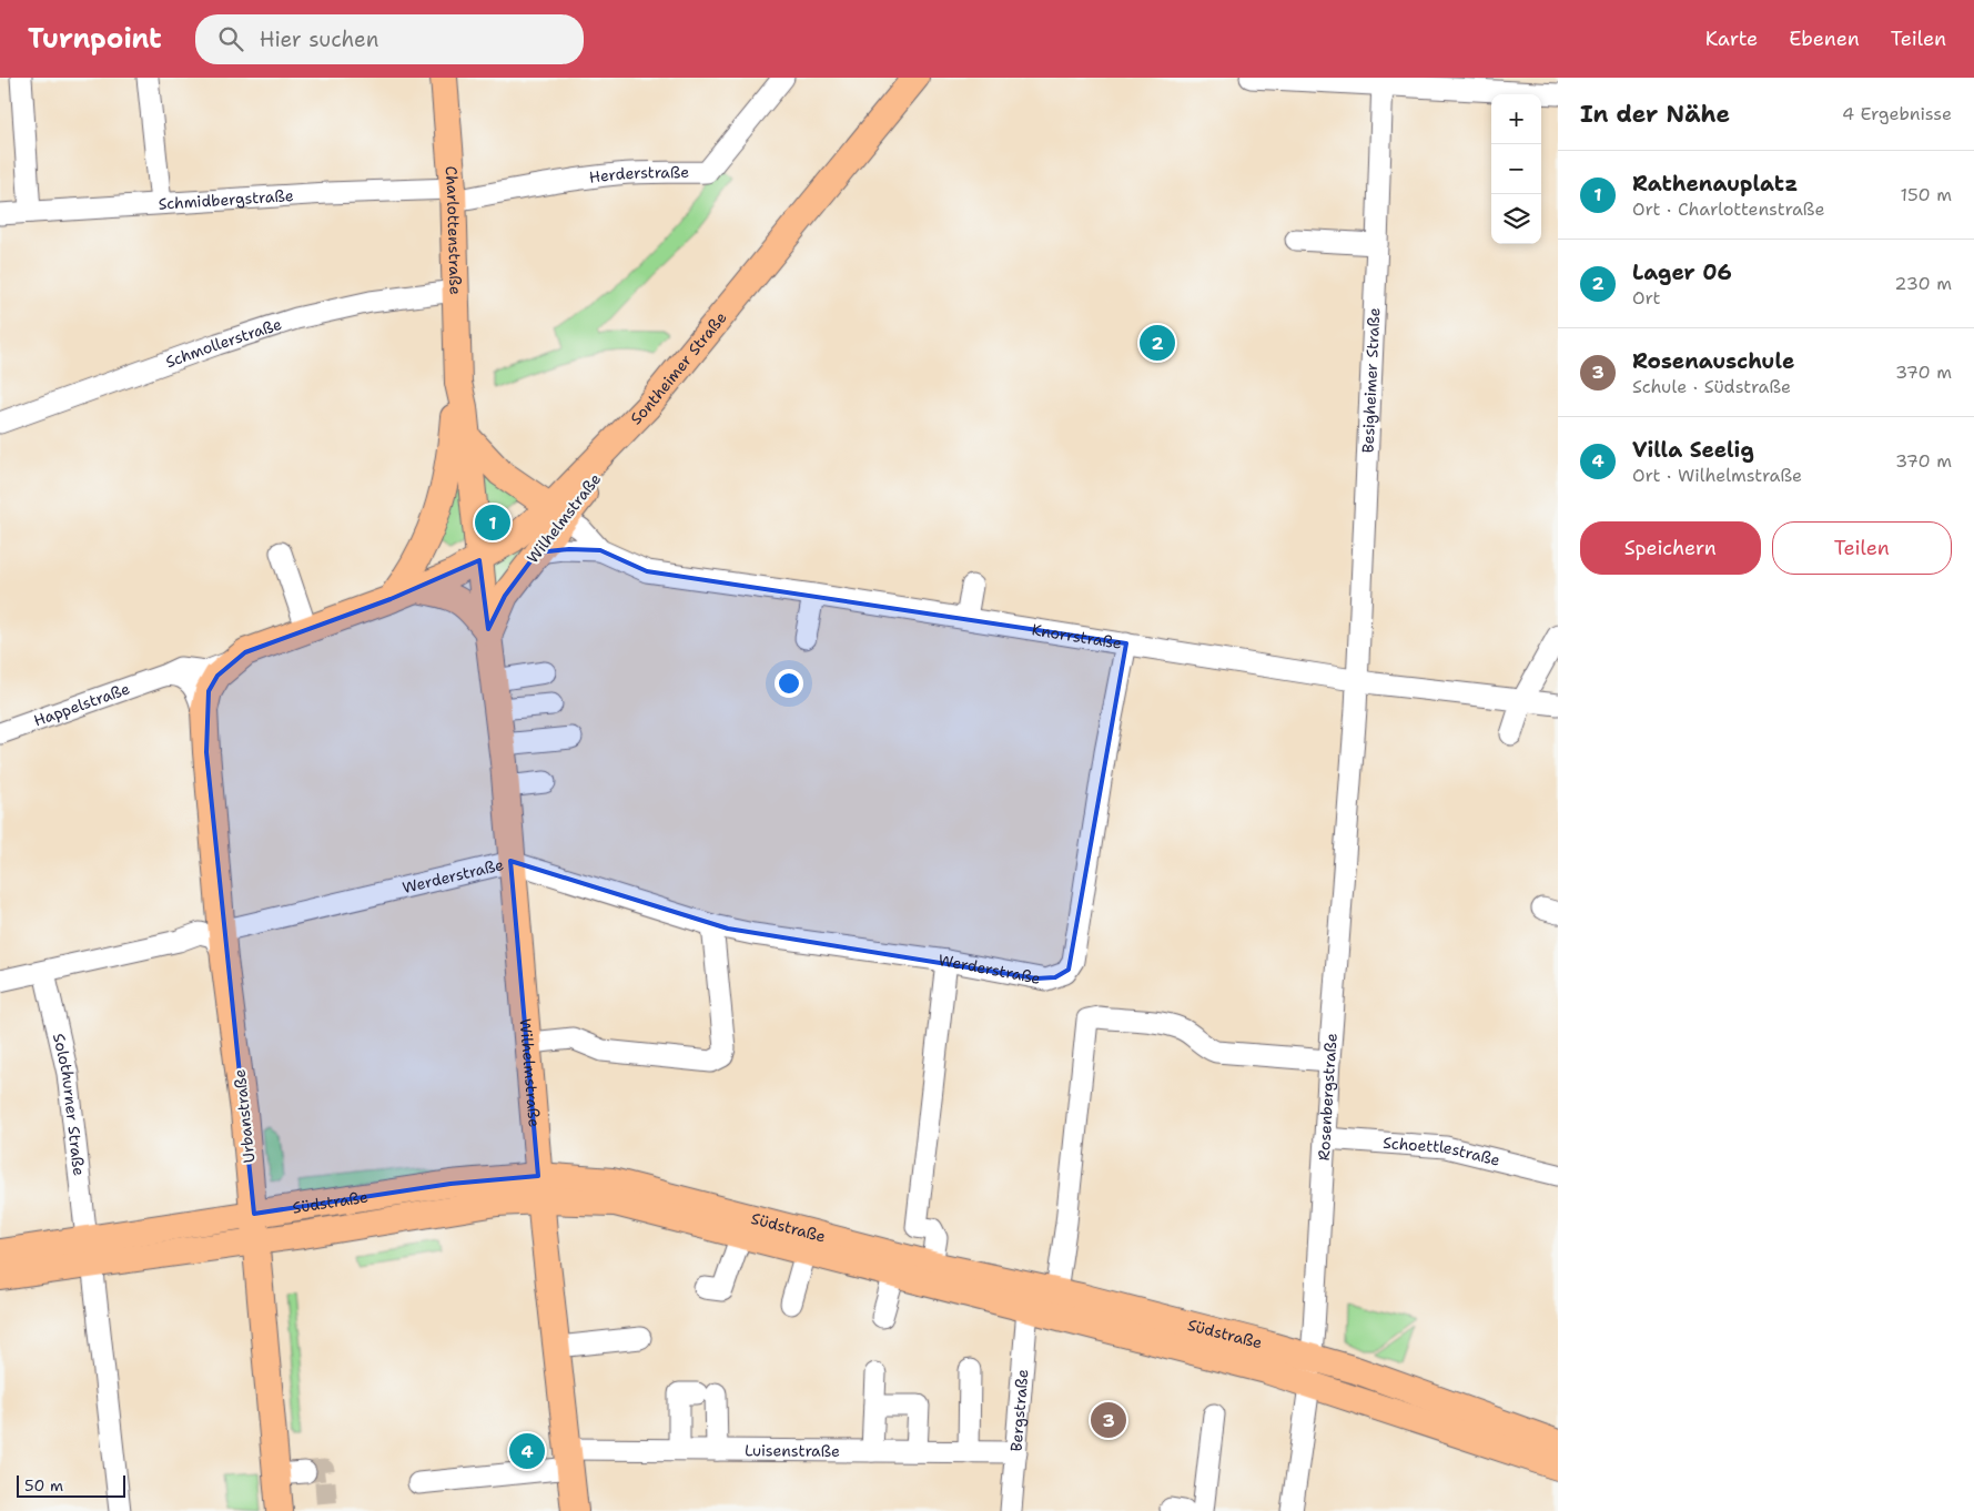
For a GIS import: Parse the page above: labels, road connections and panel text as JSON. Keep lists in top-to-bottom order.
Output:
{
  "streets": {
    "main road": [
      "Charlottenstraße",
      "Sontheimer Straße",
      "Wilhelmstraße",
      "Happelstraße",
      "Urbanstraße",
      "Südstraße"
    ],
    "street": [
      "Herderstraße",
      "Schmidbergstraße",
      "Schmollerstraße",
      "Besigheimer Straße",
      "Knorrstraße",
      "Werderstraße",
      "Rosenbergstraße",
      "Solothurner Straße",
      "Schoettlestraße",
      "Bergstraße",
      "Luisenstraße"
    ]
  },
  "crossings": [
    ["Herderstraße", "Schmidbergstraße"],
    ["Herderstraße", "Charlottenstraße"],
    ["Schmidbergstraße", "Charlottenstraße"],
    ["Charlottenstraße", "Schmollerstraße"],
    ["Charlottenstraße", "Sontheimer Straße"],
    ["Charlottenstraße", "Wilhelmstraße"],
    ["Charlottenstraße", "Happelstraße"],
    ["Sontheimer Straße", "Wilhelmstraße"],
    ["Sontheimer Straße", "Knorrstraße"],
    ["Sontheimer Straße", "Happelstraße"],
    ["Besigheimer Straße", "Knorrstraße"],
    ["Besigheimer Straße", "Rosenbergstraße"],
    ["Wilhelmstraße", "Knorrstraße"],
    ["Wilhelmstraße", "Werderstraße"],
    ["Wilhelmstraße", "Südstraße"],
    ["Wilhelmstraße", "Luisenstraße"],
    ["Knorrstraße", "Werderstraße"],
    ["Knorrstraße", "Rosenbergstraße"],
    ["Happelstraße", "Urbanstraße"],
    ["Werderstraße", "Solothurner Straße"],
    ["Werderstraße", "Urbanstraße"],
    ["Rosenbergstraße", "Schoettlestraße"],
    ["Rosenbergstraße", "Südstraße"],
    ["Solothurner Straße", "Südstraße"],
    ["Urbanstraße", "Südstraße"],
    ["Südstraße", "Bergstraße"],
    ["Bergstraße", "Luisenstraße"]
  ],
  "scale_bar": "50 m",
  "page": {
    "header": "Turnpoint",
    "search": "Hier suchen",
    "nav": ["Karte", "Ebenen", "Teilen"],
    "heading": ["In der Nähe", "4 Ergebnisse"],
    "map_buttons": ["+", "−"],
    "list": [
      {
        "mark": "1",
        "name": "Rathenauplatz",
        "note": "Ort · Charlottenstraße",
        "value": "150 m"
      },
      {
        "mark": "2",
        "name": "Lager 06",
        "note": "Ort",
        "value": "230 m"
      },
      {
        "mark": "3",
        "name": "Rosenauschule",
        "note": "Schule · Südstraße",
        "value": "370 m"
      },
      {
        "mark": "4",
        "name": "Villa Seelig",
        "note": "Ort · Wilhelmstraße",
        "value": "370 m"
      }
    ],
    "pins": [
      "2",
      "1",
      "3",
      "4"
    ],
    "buttons": ["Speichern", "Teilen"],
    "scale": "50 m"
  }
}
